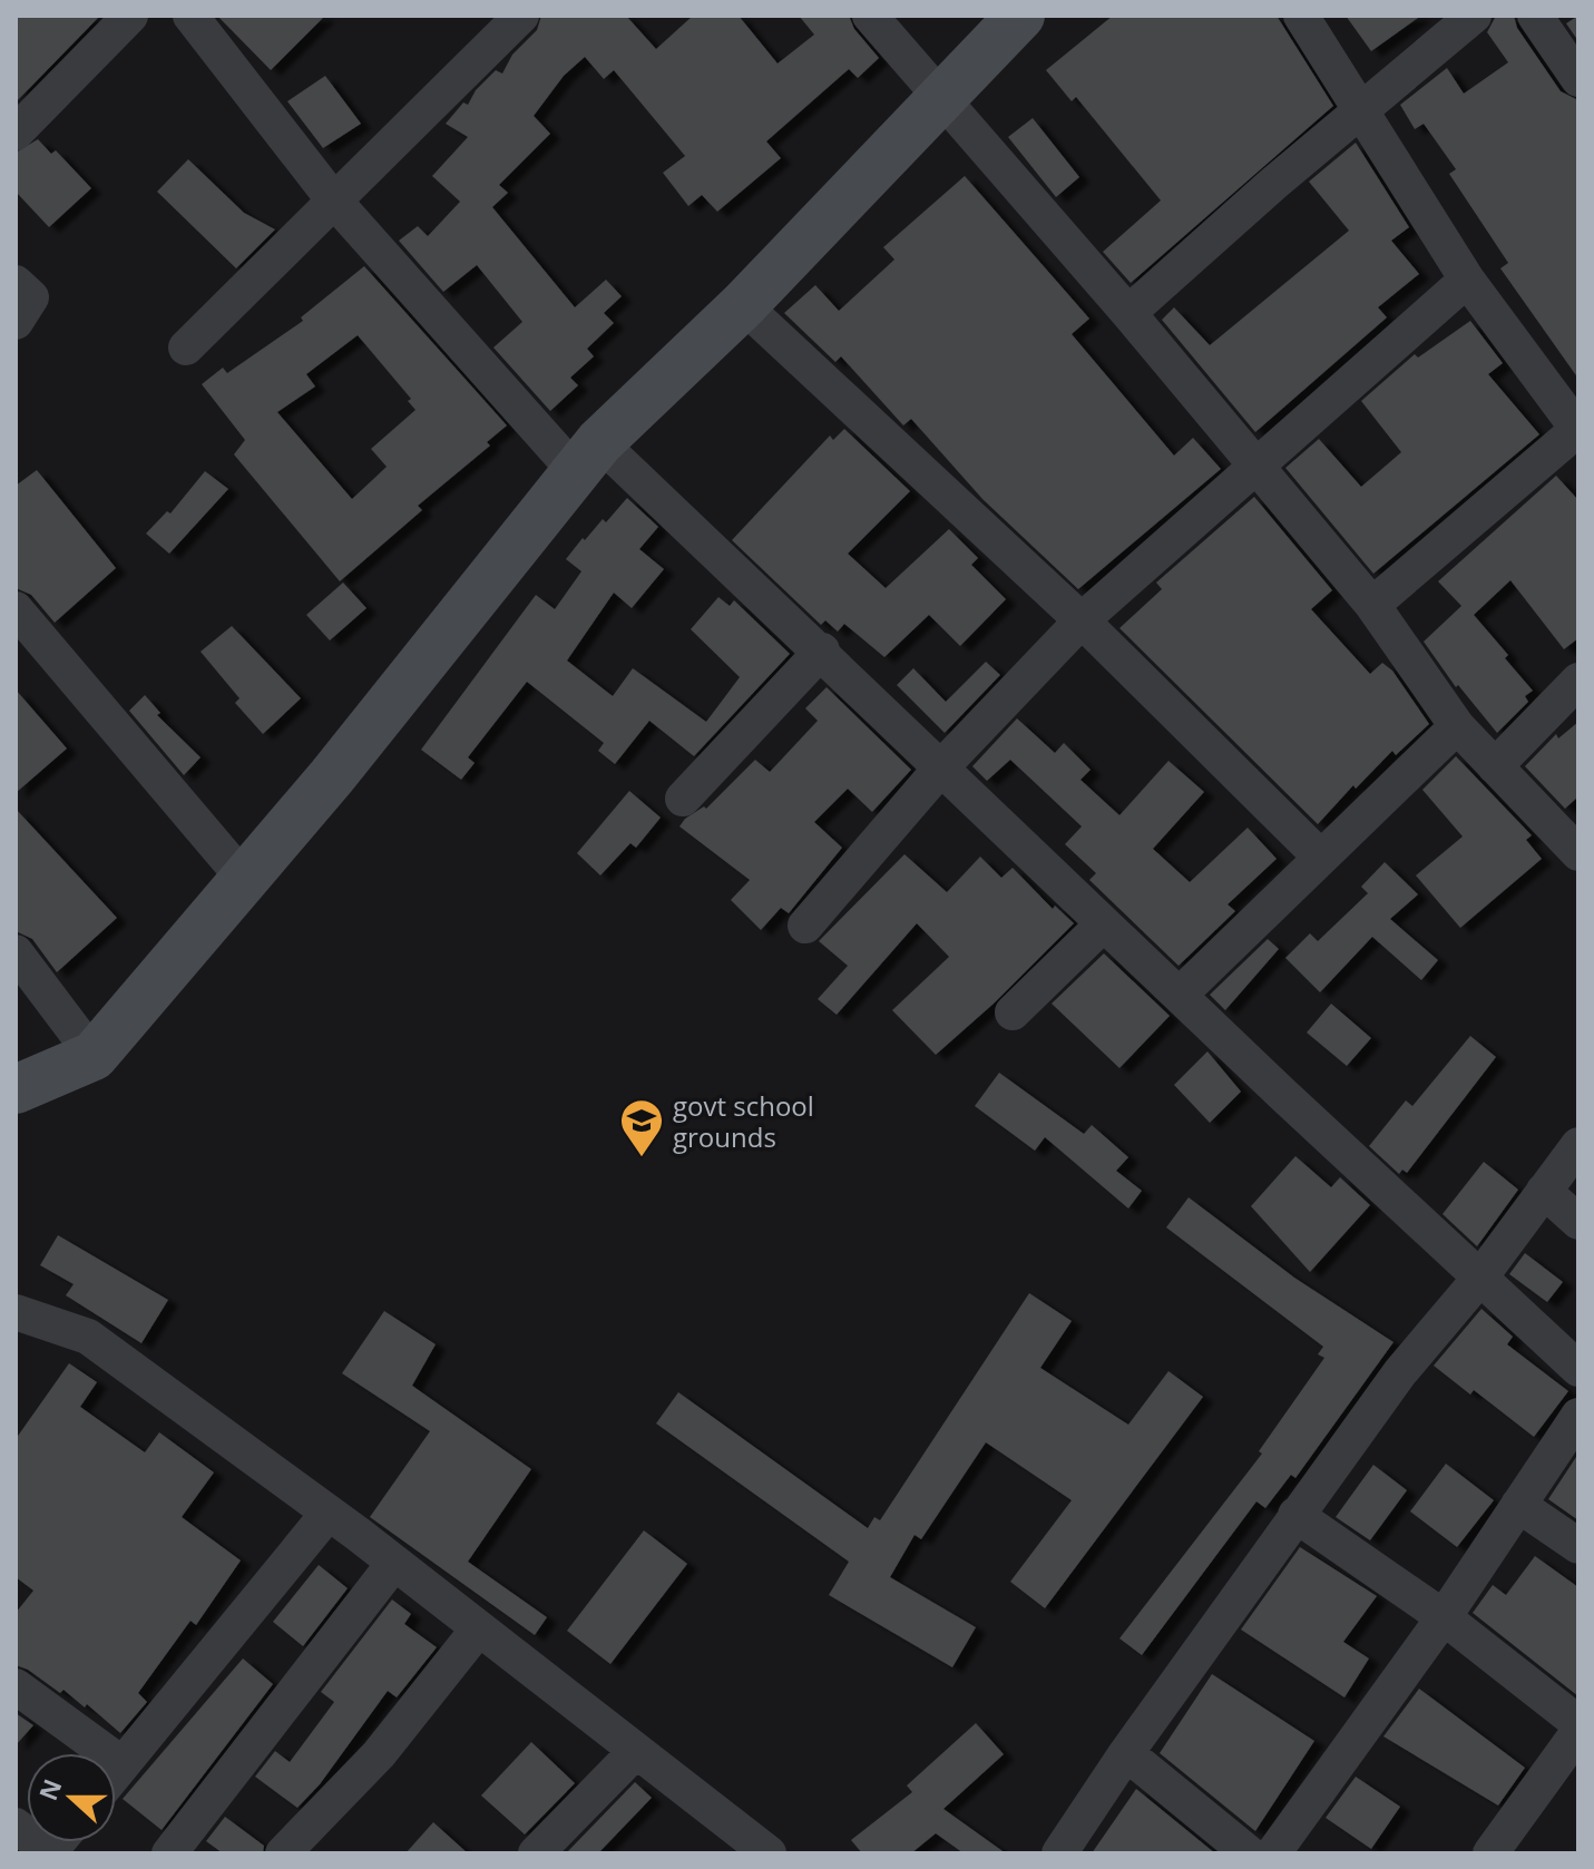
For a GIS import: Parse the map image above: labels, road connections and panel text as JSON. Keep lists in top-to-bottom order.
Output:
{
  "places": {
    "school or university": ["govt school grounds"]
  },
  "north": "left"
}
